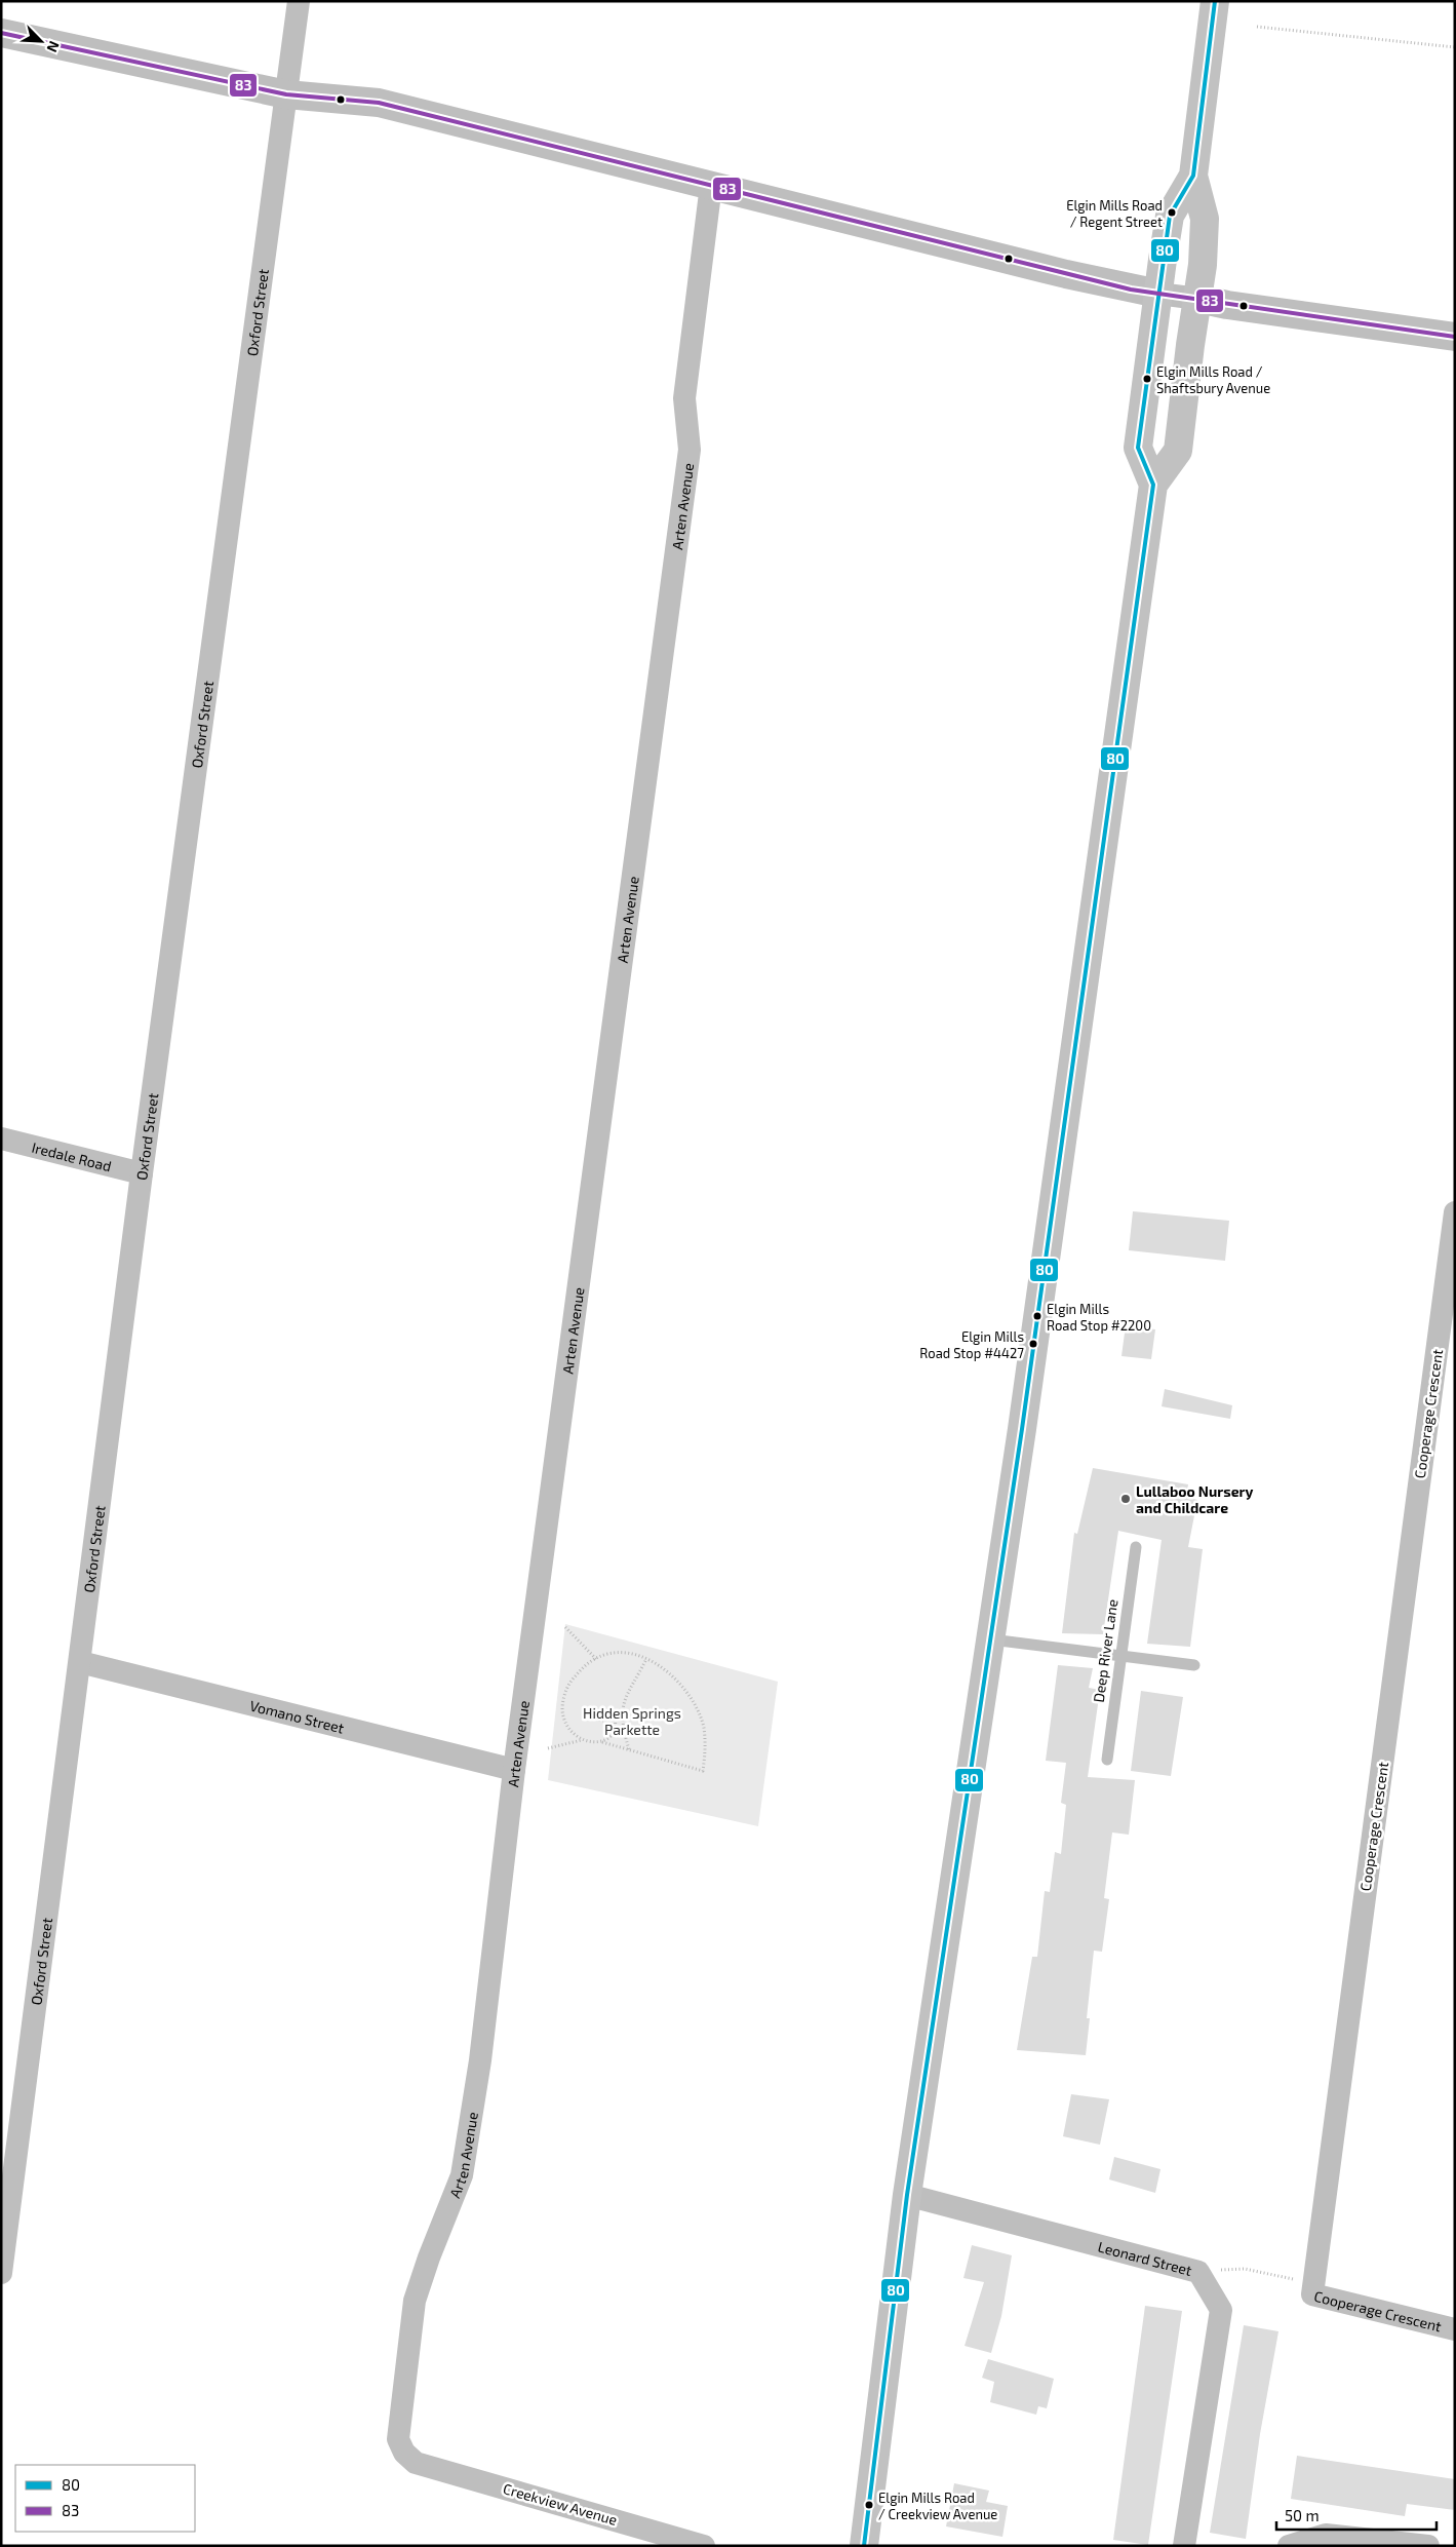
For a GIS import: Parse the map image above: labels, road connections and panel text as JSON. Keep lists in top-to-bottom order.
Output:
{
  "streets": {
    "street": [
      "Oxford Street",
      "Arten Avenue",
      "Iredale Road",
      "Cooperage Crescent",
      "Vomano Street",
      "Leonard Street",
      "Creekview Avenue"
    ],
    "lane": ["Deep River Lane"]
  },
  "crossings": [
    ["Oxford Street", "Iredale Road"],
    ["Oxford Street", "Vomano Street"],
    ["Arten Avenue", "Vomano Street"],
    ["Arten Avenue", "Creekview Avenue"]
  ],
  "parks": ["Hidden Springs Parkette"],
  "places": [
    "Elgin Mills Road / Regent Street",
    "Elgin Mills Road / Shaftsbury Avenue",
    "Elgin Mills Road Stop #2200",
    "Elgin Mills Road Stop #4427",
    "Lullaboo Nursery and Childcare",
    "Elgin Mills Road / Creekview Avenue"
  ],
  "lines": ["transit line 80", "transit line 83"],
  "legend": ["80", "83"],
  "scale_bar": "50 m",
  "north": "bottom right"
}
